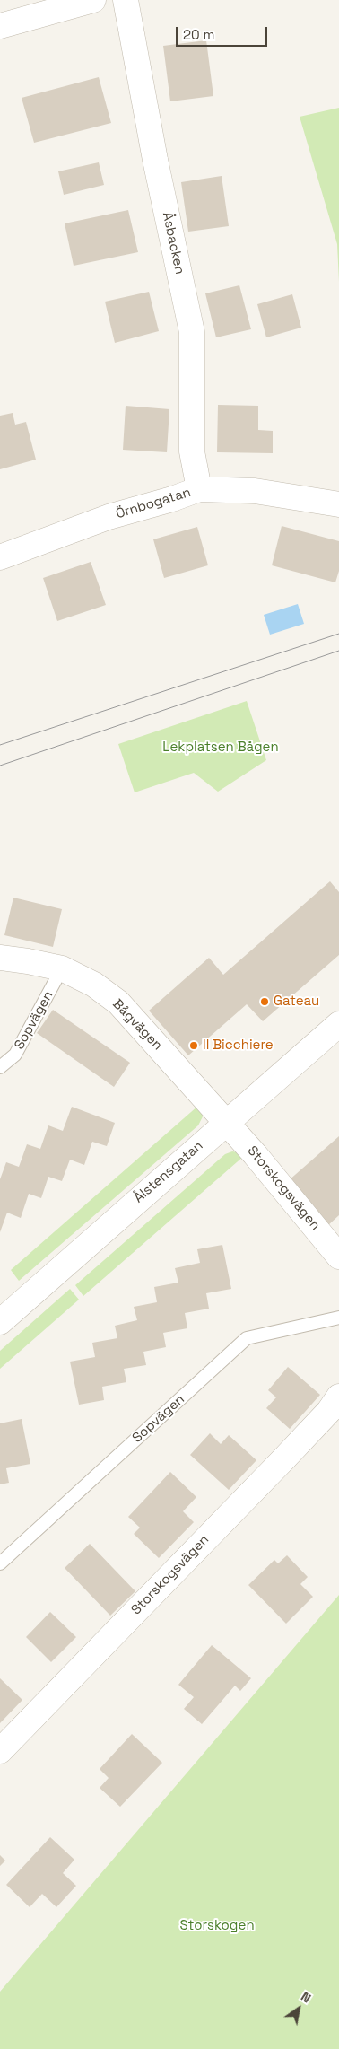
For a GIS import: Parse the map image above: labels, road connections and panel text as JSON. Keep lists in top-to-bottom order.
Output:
{
  "streets": {
    "street": [
      "Åsbacken",
      "Örnbogatan",
      "Bågvägen",
      "Ålstensgatan",
      "Storskogsvägen"
    ],
    "lane": ["Sopvägen"]
  },
  "crossings": [
    ["Åsbacken", "Örnbogatan"],
    ["Sopvägen", "Bågvägen"],
    ["Bågvägen", "Ålstensgatan"],
    ["Bågvägen", "Storskogsvägen"],
    ["Ålstensgatan", "Storskogsvägen"]
  ],
  "parks": ["Lekplatsen Bågen", "Storskogen"],
  "places": ["Gateau", "Il Bicchiere"],
  "scale_bar": "20 m",
  "north": "top right"
}
